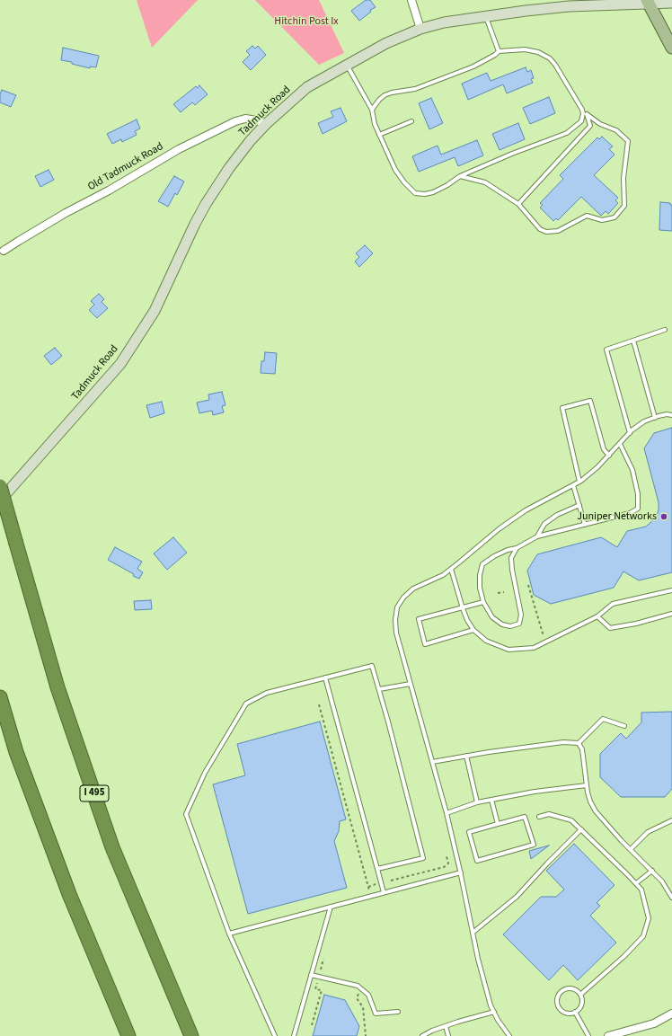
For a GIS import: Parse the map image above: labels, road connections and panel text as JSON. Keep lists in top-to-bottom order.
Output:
{
  "streets": {
    "highway": ["I 495"],
    "street": ["Tadmuck Road", "Old Tadmuck Road"]
  },
  "crossings": [
    ["Tadmuck Road", "Old Tadmuck Road"]
  ],
  "parks": ["Hitchin Post Ix"],
  "places": ["Juniper Networks"]
}
